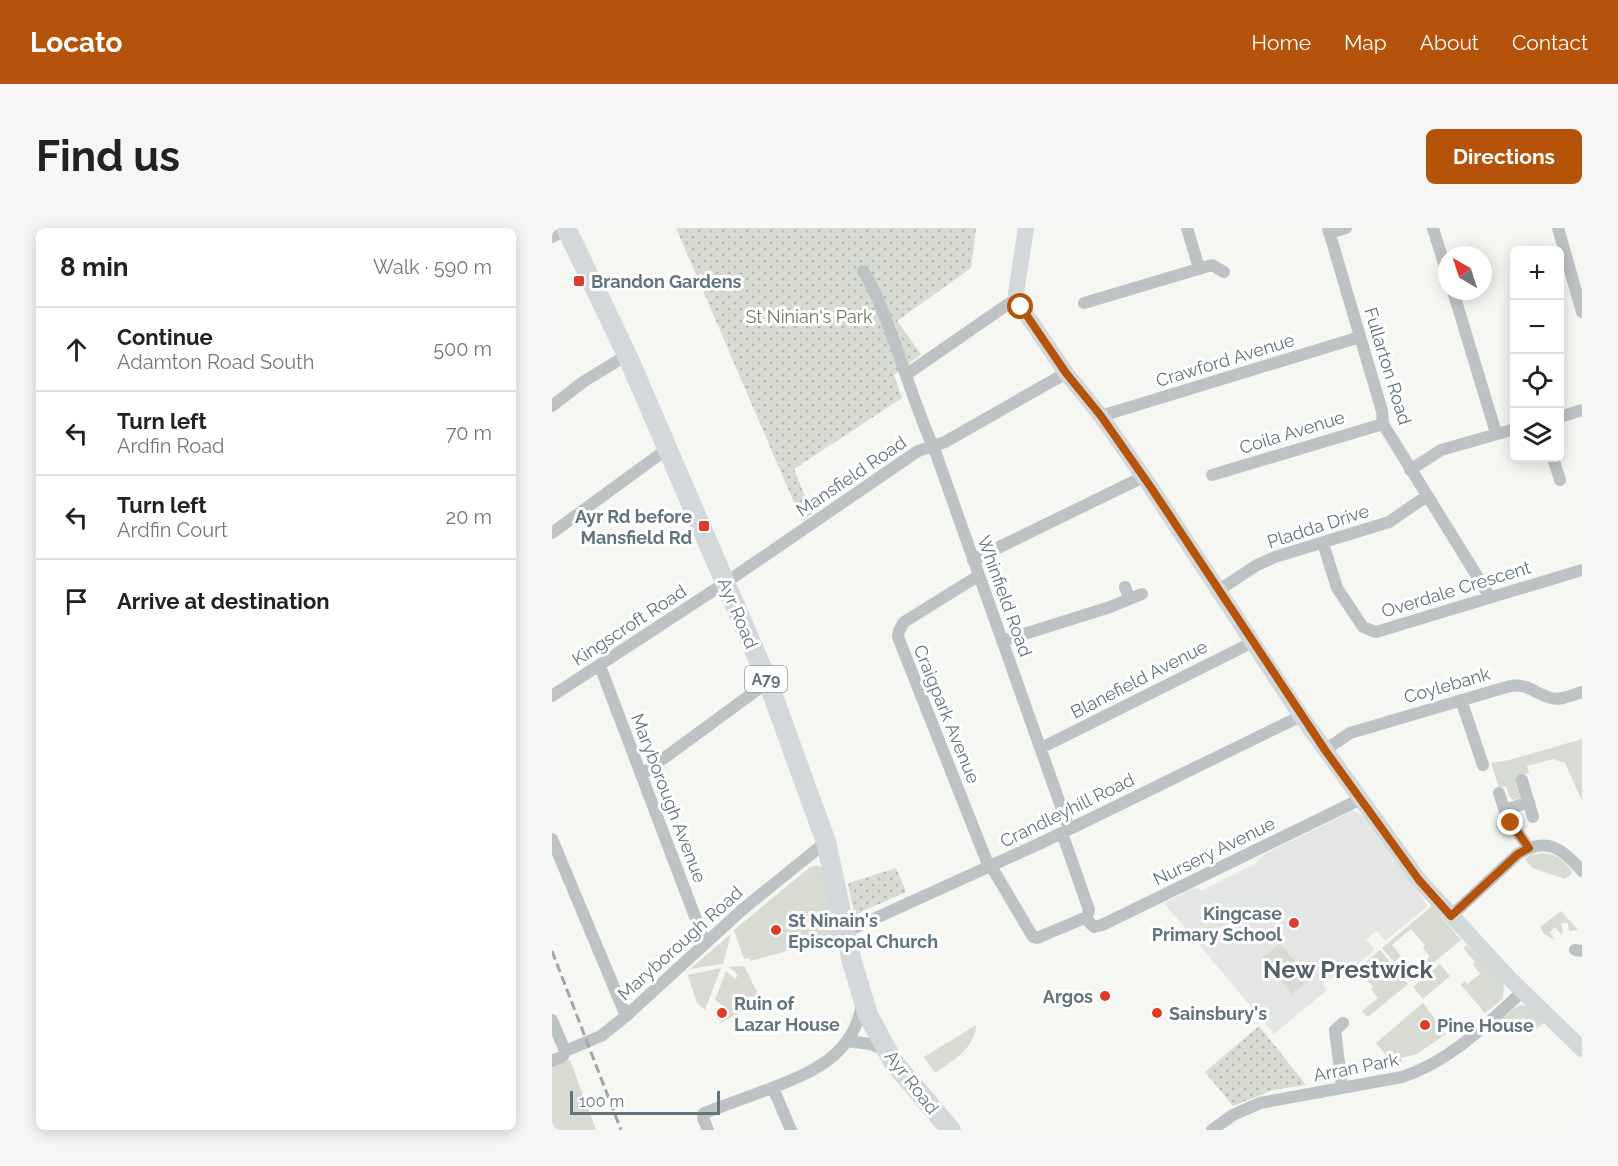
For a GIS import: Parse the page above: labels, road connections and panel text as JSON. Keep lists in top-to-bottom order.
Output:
{
  "streets": {
    "main road": ["Ayr Road", "A79"],
    "street": [
      "Crawford Avenue",
      "Fullarton Road",
      "Coila Avenue",
      "Mansfield Road",
      "Pladda Drive",
      "Overdale Crescent",
      "Whinfield Road",
      "Kingscroft Road",
      "Blanefield Avenue",
      "Coylebank",
      "Craigpark Avenue",
      "Maryborough Avenue",
      "Crandleyhill Road",
      "Nursery Avenue",
      "Maryborough Road",
      "Arran Park"
    ]
  },
  "crossings": [
    ["Crawford Avenue", "Fullarton Road"],
    ["Fullarton Road", "Coila Avenue"],
    ["Fullarton Road", "Pladda Drive"],
    ["Fullarton Road", "Overdale Crescent"],
    ["Mansfield Road", "Whinfield Road"],
    ["Mansfield Road", "Ayr Road"],
    ["Mansfield Road", "Kingscroft Road"],
    ["Pladda Drive", "Overdale Crescent"],
    ["Whinfield Road", "Blanefield Avenue"],
    ["Whinfield Road", "Craigpark Avenue"],
    ["Whinfield Road", "Crandleyhill Road"],
    ["Whinfield Road", "Nursery Avenue"],
    ["Ayr Road", "Kingscroft Road"],
    ["Ayr Road", "Crandleyhill Road"],
    ["Ayr Road", "Maryborough Road"],
    ["Kingscroft Road", "Maryborough Avenue"],
    ["Craigpark Avenue", "Crandleyhill Road"],
    ["Craigpark Avenue", "Nursery Avenue"],
    ["Maryborough Avenue", "Maryborough Road"]
  ],
  "districts": ["New Prestwick"],
  "parks": ["St Ninian's Park"],
  "places": {
    "transit": ["Brandon Gardens", "Ayr Rd before Mansfield Rd"],
    "other": [
      "Kingcase Primary School",
      "St Ninain's Episcopal Church",
      "Argos",
      "Ruin of Lazar House",
      "Sainsbury's",
      "Pine House"
    ]
  },
  "scale_bar": "100 m",
  "north": "top left",
  "page": {
    "header": "Locato",
    "nav": [
      "Home",
      "Map",
      "About",
      "Contact"
    ],
    "buttons": "Directions",
    "title": "Find us",
    "heading": ["8 min", "Walk · 590 m"],
    "map_buttons": ["+", "−"],
    "list": [
      ["Continue", "Adamton Road South", "500 m"],
      ["Turn left", "Ardfin Road", "70 m"],
      ["Turn left", "Ardfin Court", "20 m"],
      "Arrive at destination"
    ],
    "scale": "100 m"
  }
}
